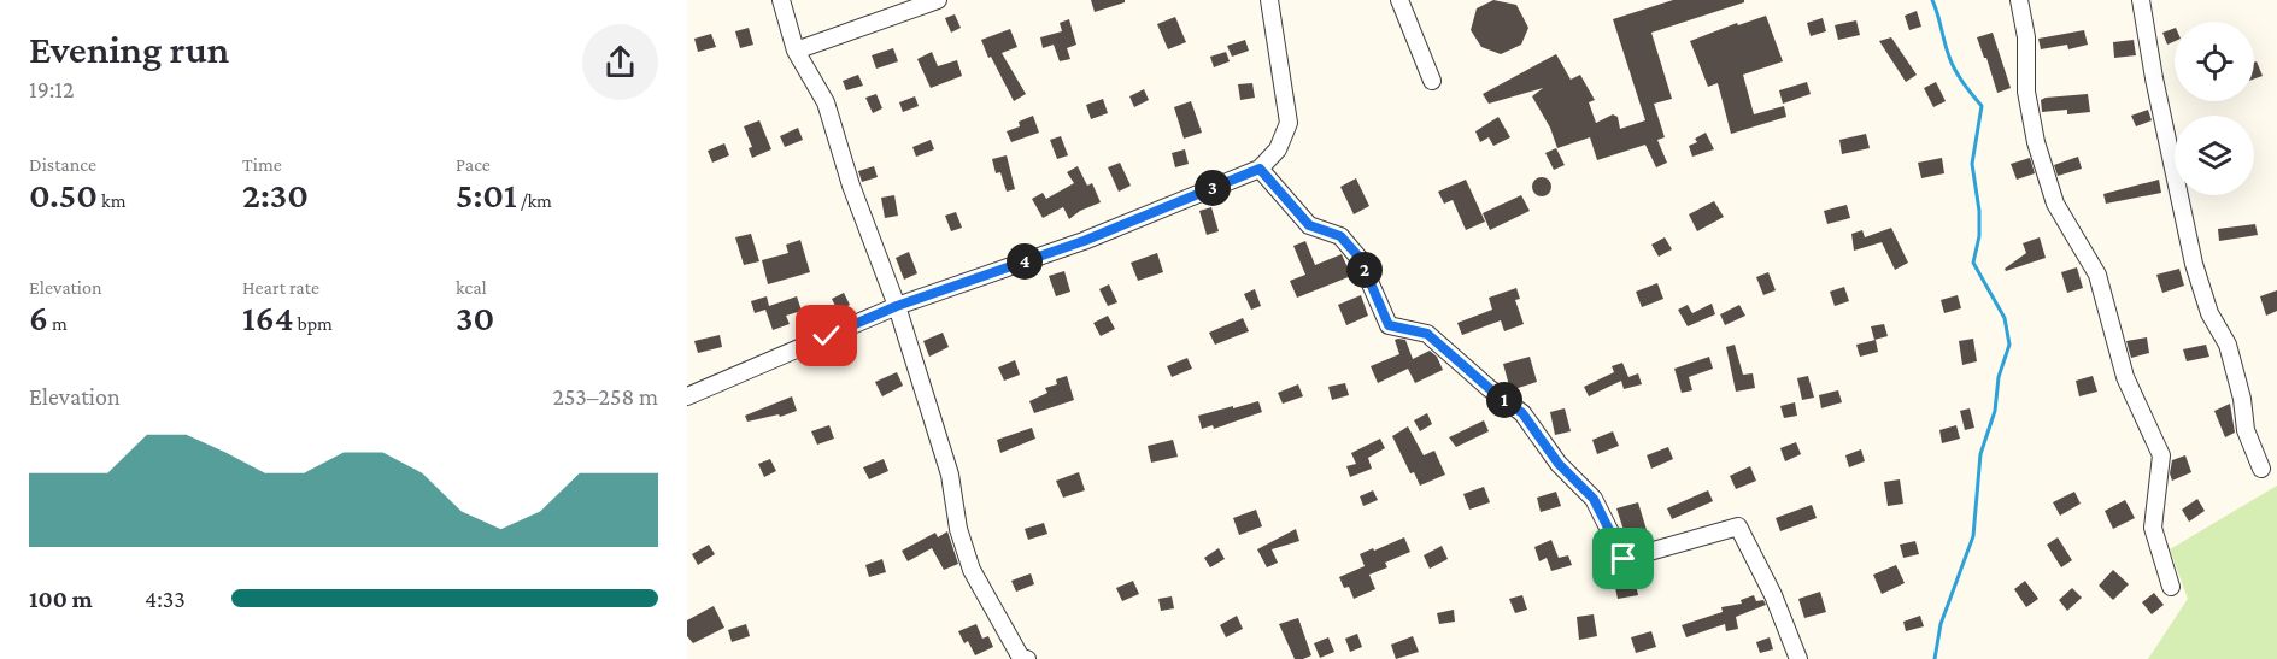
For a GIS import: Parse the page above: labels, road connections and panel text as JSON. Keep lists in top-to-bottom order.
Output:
{
  "page": {
    "heading": ["Evening run", "19:12"],
    "stats": [
      ["Distance", "0.50 km"],
      ["Time", "2:30"],
      ["Pace", "5:01 /km"],
      ["Elevation", "6 m"],
      ["Heart rate", "164 bpm"],
      ["kcal", "30"]
    ],
    "pins": [
      "3",
      "4",
      "2",
      "1"
    ],
    "chart": ["Elevation", "253–258 m"],
    "list": [
      {
        "name": "100 m",
        "note": "4:33"
      }
    ]
  }
}
